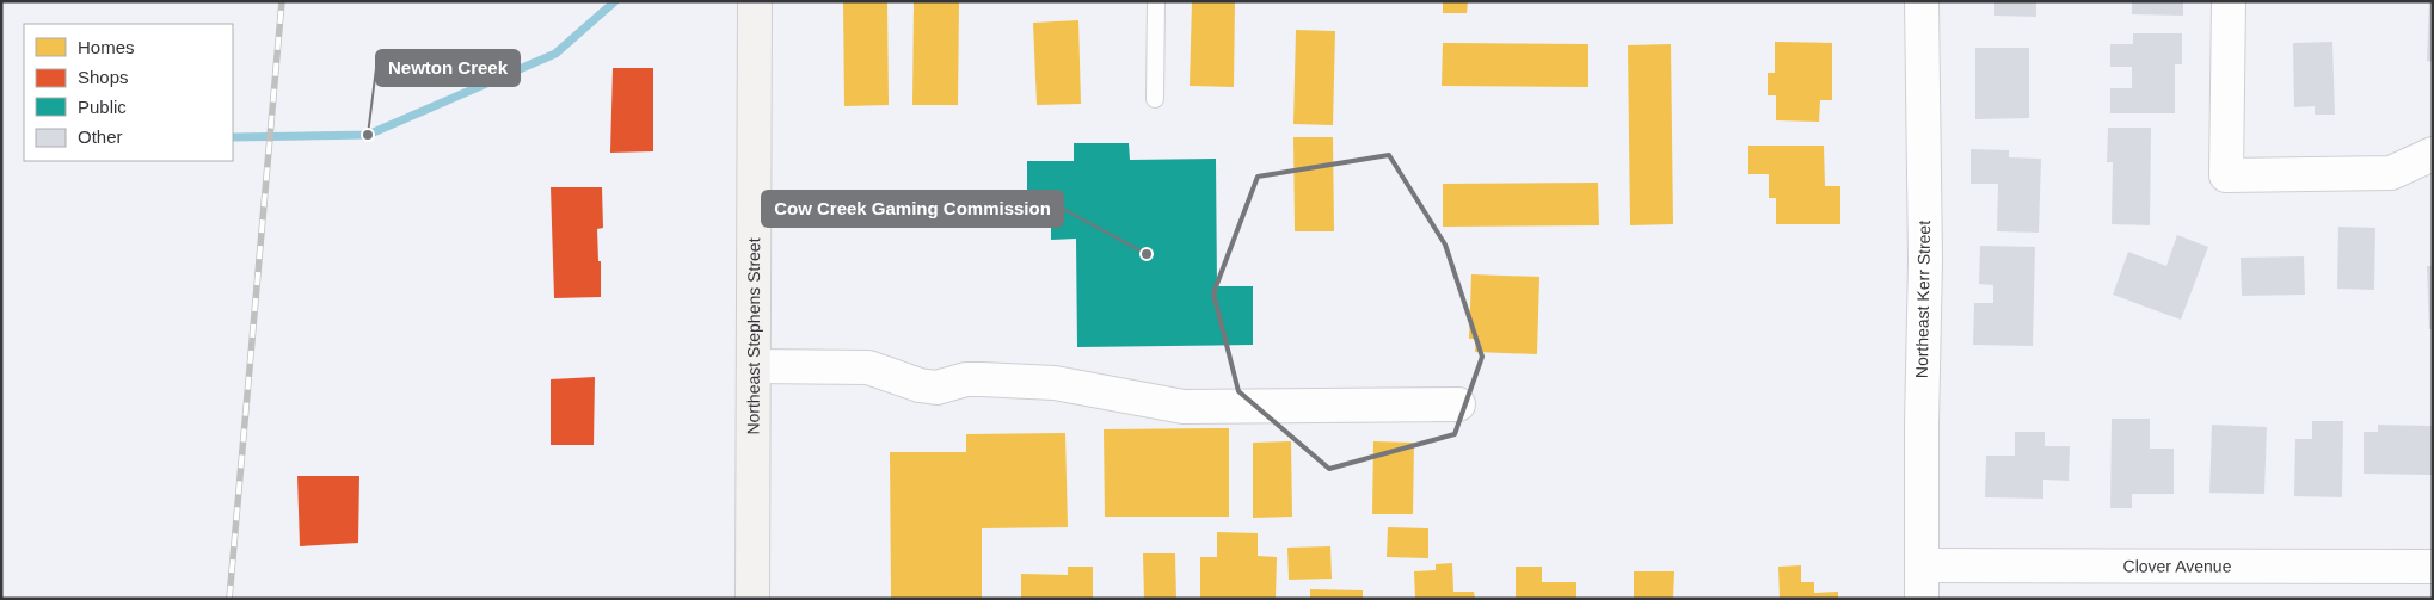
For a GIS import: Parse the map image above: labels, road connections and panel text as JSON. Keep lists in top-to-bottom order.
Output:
{
  "streets": {
    "main road": ["Northeast Stephens Street"],
    "street": ["Northeast Kerr Street", "Clover Avenue"]
  },
  "crossings": [
    ["Northeast Kerr Street", "Clover Avenue"]
  ],
  "places": ["Newton Creek", "Cow Creek Gaming Commission"],
  "legend": [
    "Homes",
    "Shops",
    "Public",
    "Other"
  ]
}
